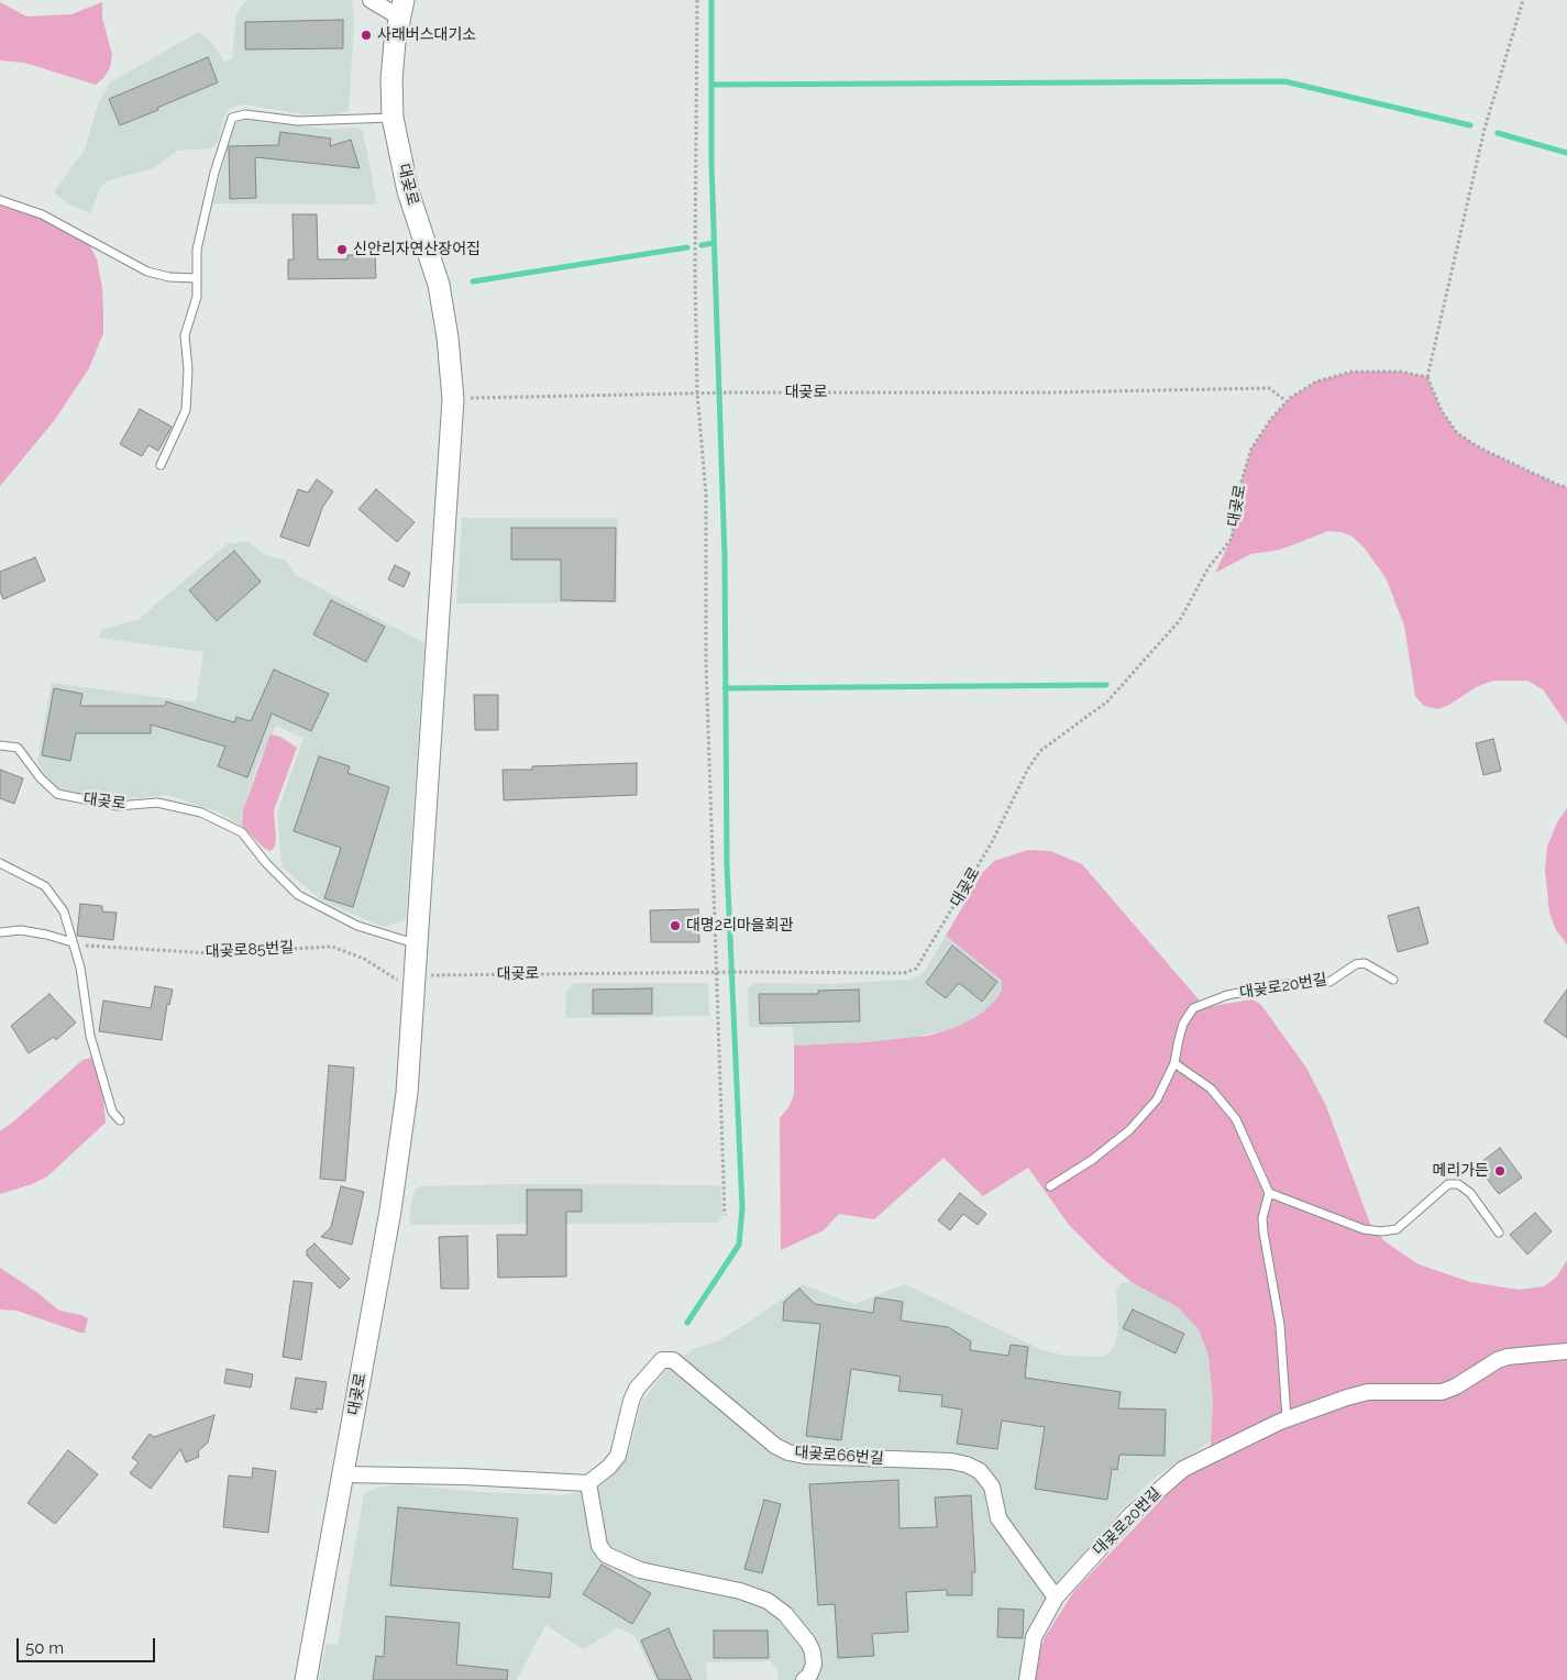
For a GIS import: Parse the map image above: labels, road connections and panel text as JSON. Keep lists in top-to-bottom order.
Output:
{
  "streets": {
    "street": ["대곶로", "대곶로20번길", "대곶로66번길"],
    "path": ["대곶로85번길"]
  },
  "crossings": [
    ["대곶로", "대곶로85번길"],
    ["대곶로20번길", "대곶로66번길"]
  ],
  "places": [
    "사래버스대기소",
    "신안리자연산장어집",
    "대명2리마을회관",
    "메리가든"
  ],
  "scale_bar": "50 m"
}
